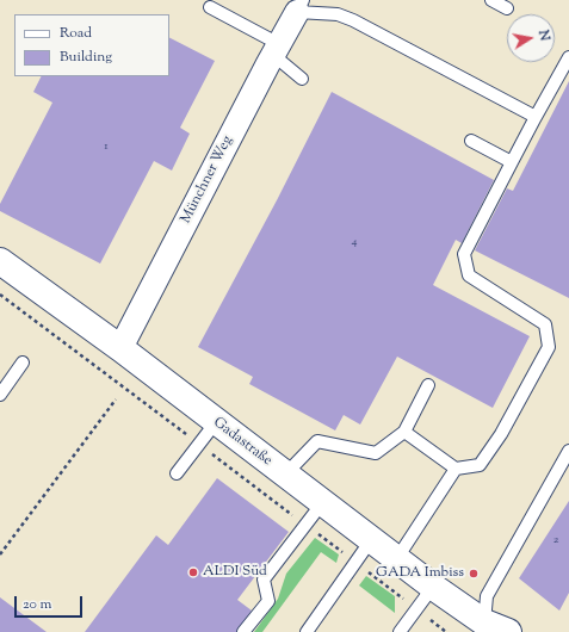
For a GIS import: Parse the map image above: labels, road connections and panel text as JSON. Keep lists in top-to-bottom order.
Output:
{
  "streets": {
    "street": ["Münchner Weg", "Gadastraße"]
  },
  "crossings": [
    ["Münchner Weg", "Gadastraße"]
  ],
  "places": ["ALDI Süd", "GADA Imbiss"],
  "house_numbers": ["1", "4", "2"],
  "legend": ["Road", "Building"],
  "scale_bar": "20 m",
  "north": "right"
}
